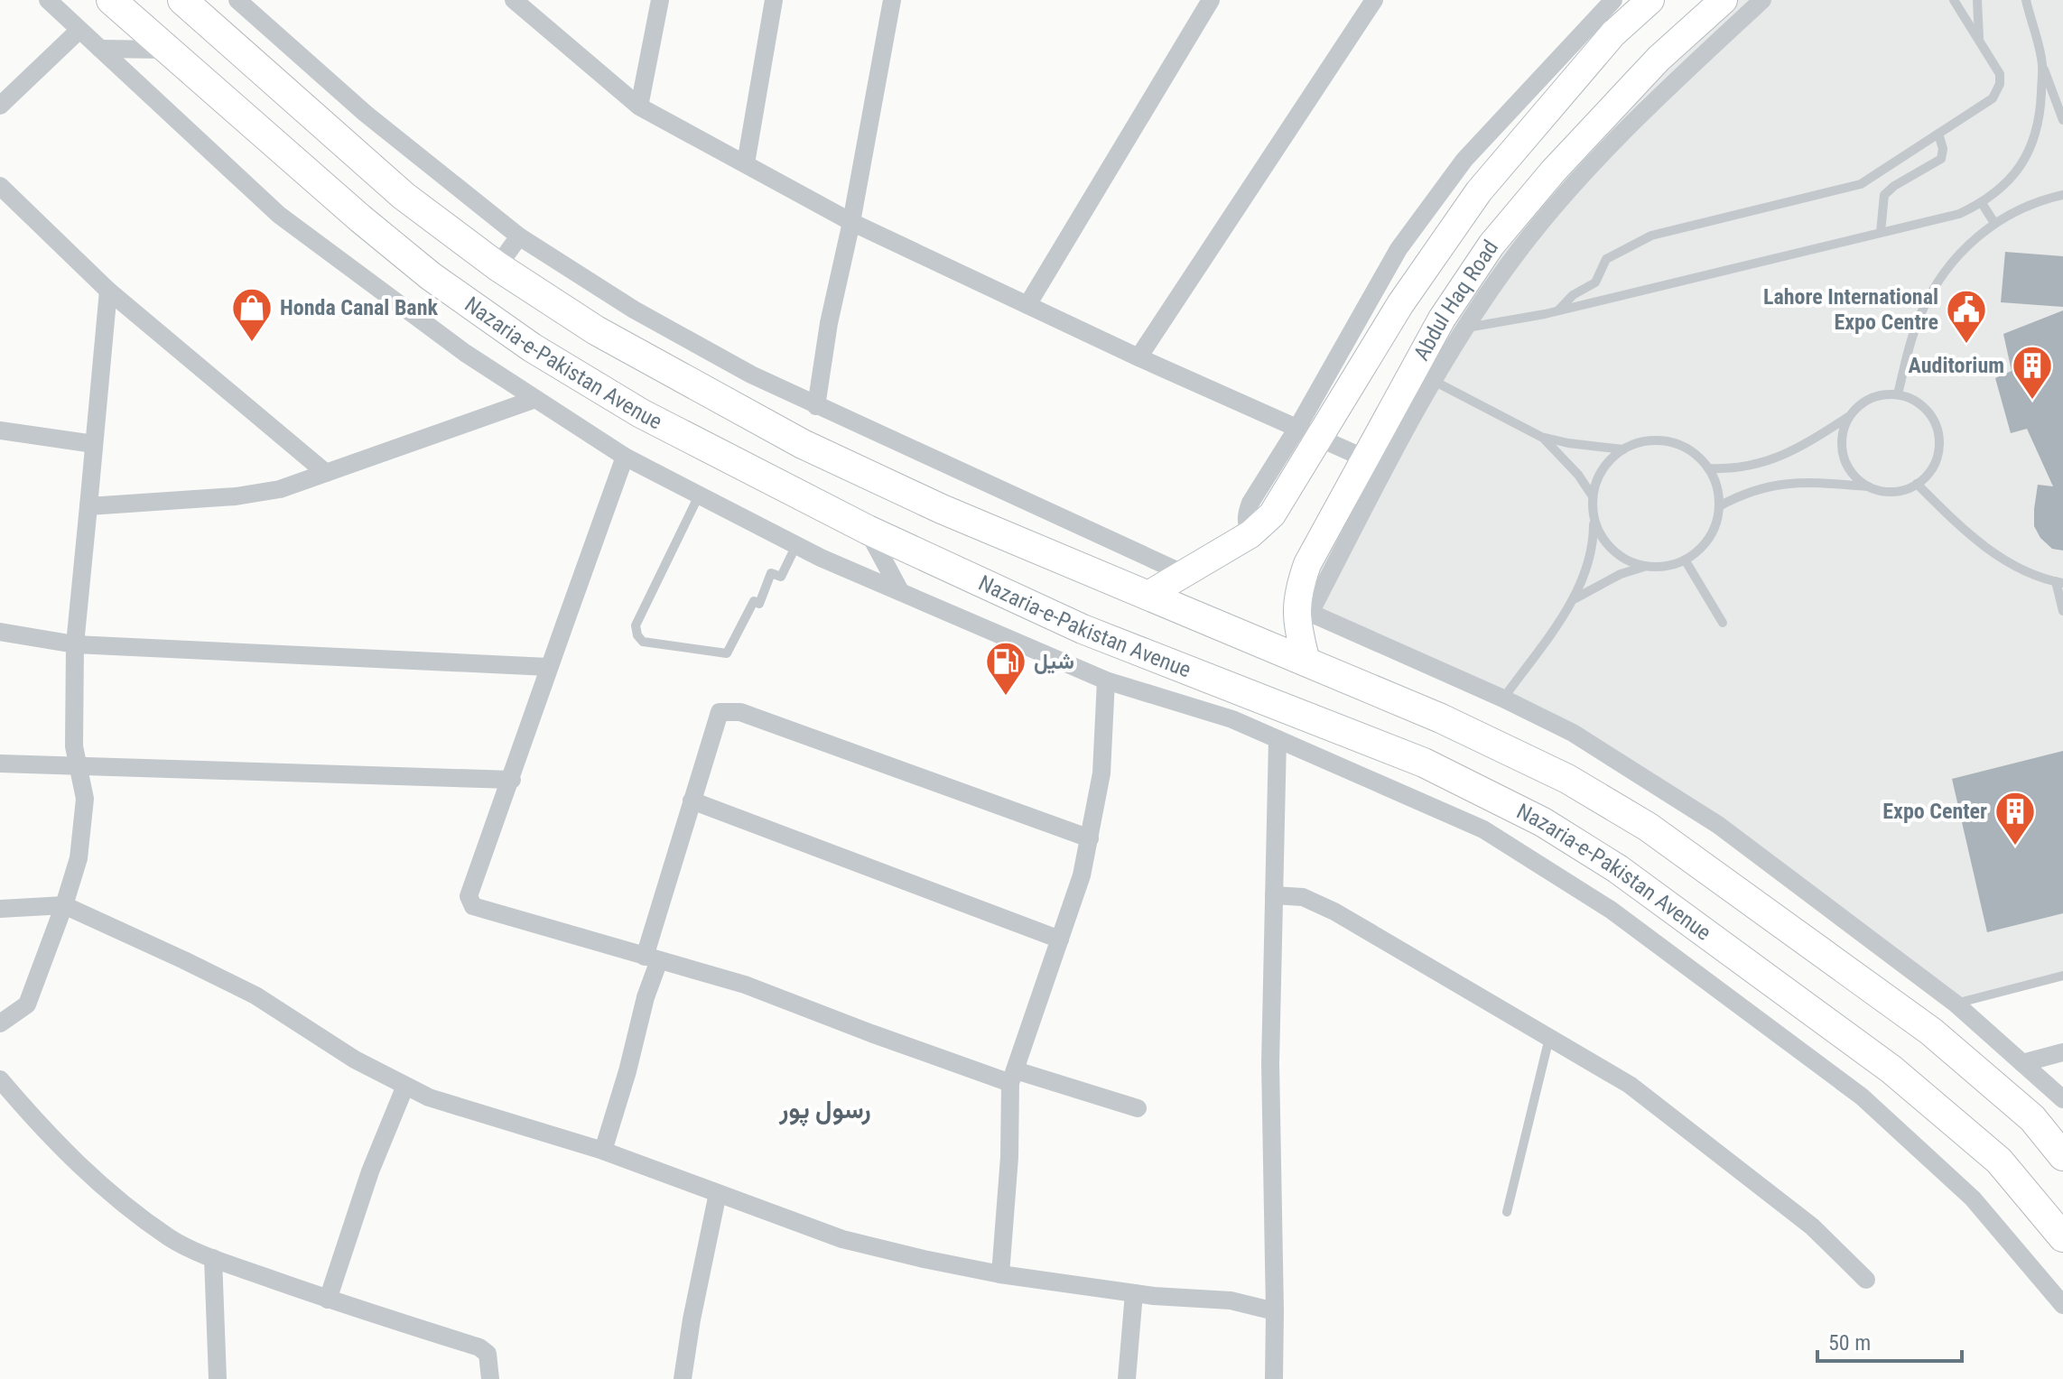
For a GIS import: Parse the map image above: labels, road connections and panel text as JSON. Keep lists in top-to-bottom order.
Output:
{
  "streets": {
    "main road": ["Abdul Haq Road", "Nazaria-e-Pakistan Avenue"]
  },
  "crossings": [
    ["Abdul Haq Road", "Nazaria-e-Pakistan Avenue"]
  ],
  "districts": ["رسول پور"],
  "places": {
    "shop": ["Honda Canal Bank"],
    "public building": ["Lahore International Expo Centre"],
    "building": ["Auditorium", "Expo Center"],
    "fuel station": ["شیل"]
  },
  "scale_bar": "50 m"
}
